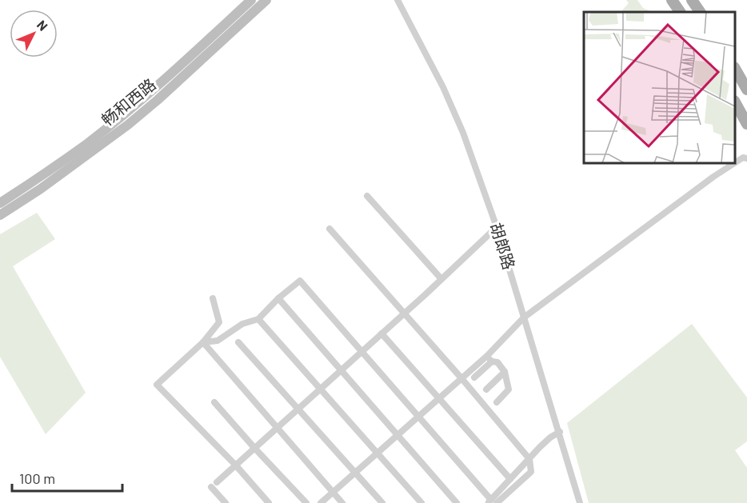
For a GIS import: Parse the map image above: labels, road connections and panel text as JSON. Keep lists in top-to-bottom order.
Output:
{
  "streets": {
    "main road": ["畅和西路"],
    "street": ["胡郎路"]
  },
  "scale_bar": "100 m",
  "north": "top right"
}
